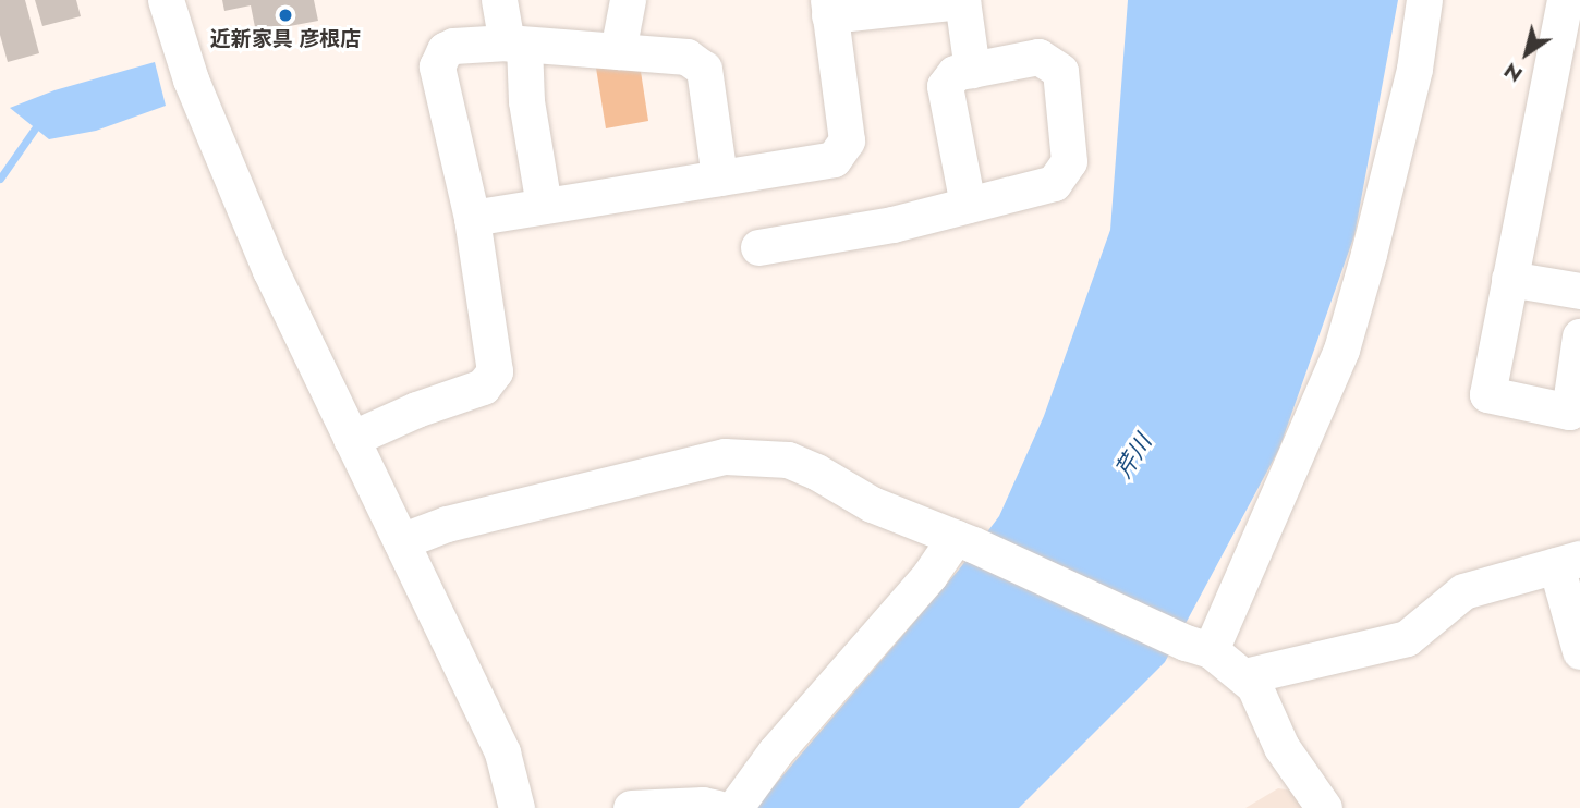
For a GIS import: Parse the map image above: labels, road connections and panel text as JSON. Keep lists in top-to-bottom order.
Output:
{
  "water": ["芹川"],
  "places": ["近新家具 彦根店"],
  "north": "bottom left"
}
